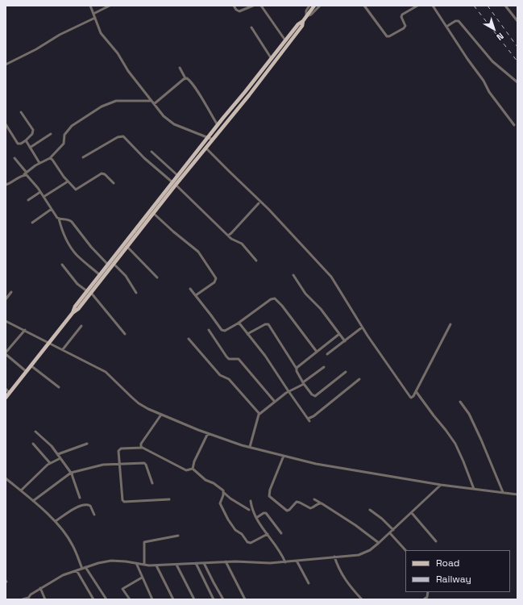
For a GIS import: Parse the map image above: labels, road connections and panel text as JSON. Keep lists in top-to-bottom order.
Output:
{
  "legend": ["Road", "Railway"],
  "north": "bottom right"
}
